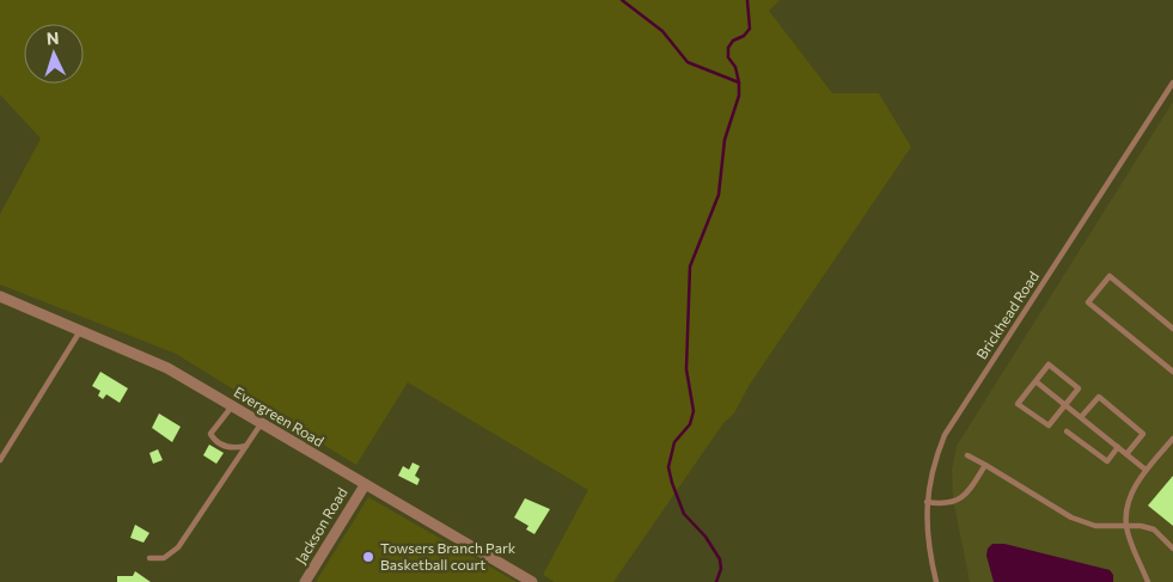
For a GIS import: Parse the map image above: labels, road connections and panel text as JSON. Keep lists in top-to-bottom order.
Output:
{
  "streets": {
    "street": ["Evergreen Road", "Jackson Road"],
    "lane": ["Brickhead Road"]
  },
  "crossings": [
    ["Evergreen Road", "Jackson Road"]
  ],
  "places": ["Towsers Branch Park Basketball court"],
  "north": "top"
}
